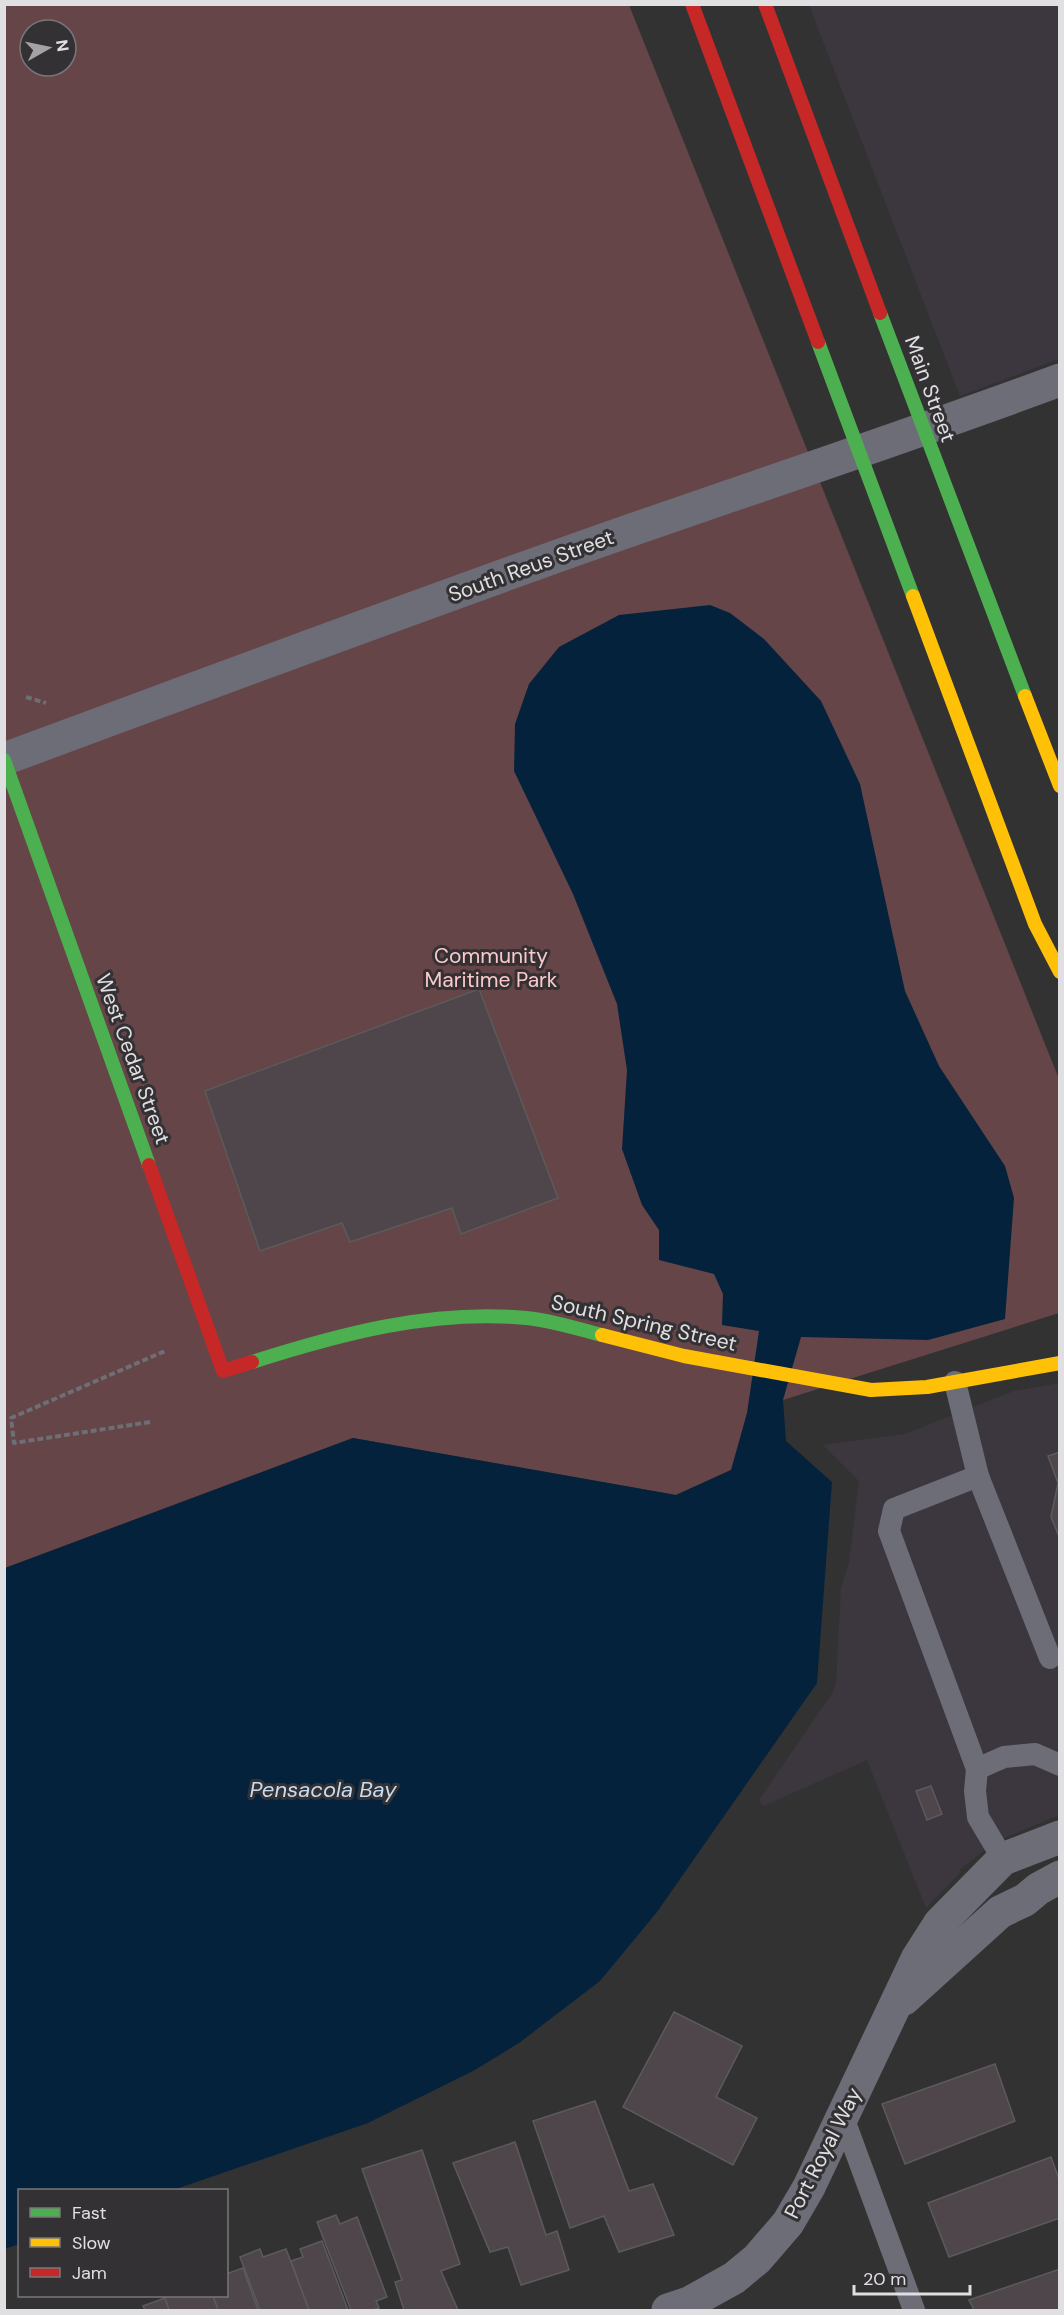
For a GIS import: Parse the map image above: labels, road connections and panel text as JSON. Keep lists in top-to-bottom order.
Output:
{
  "streets": {
    "main road": ["Main Street", "West Cedar Street", "South Spring Street"],
    "street": ["South Reus Street", "Port Royal Way"]
  },
  "crossings": [
    ["Main Street", "South Reus Street"],
    ["South Reus Street", "West Cedar Street"],
    ["West Cedar Street", "South Spring Street"]
  ],
  "water": ["Pensacola Bay"],
  "parks": ["Community Maritime Park"],
  "legend": ["Fast", "Slow", "Jam"],
  "scale_bar": "20 m",
  "north": "right"
}
